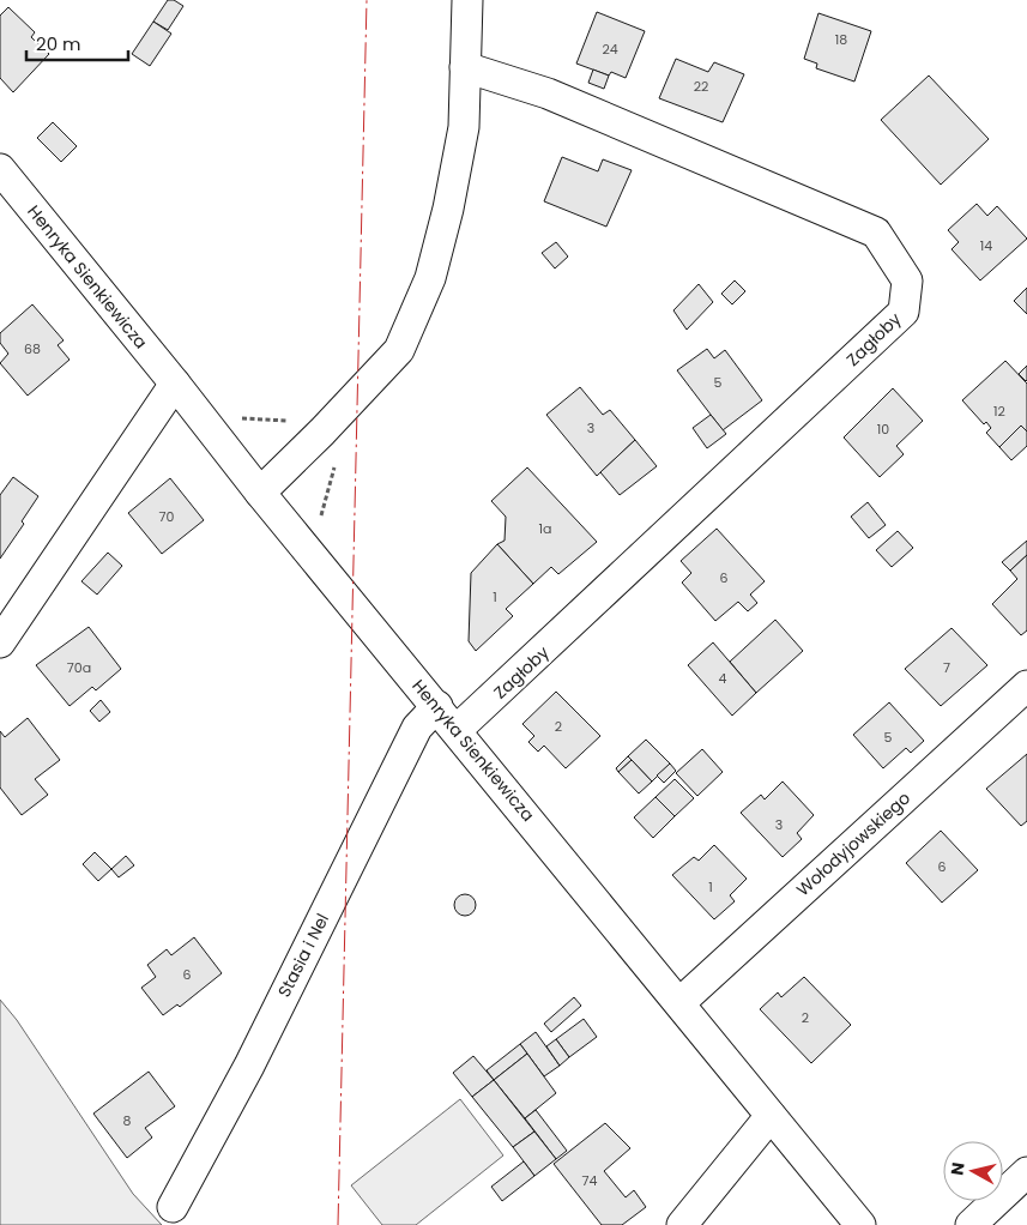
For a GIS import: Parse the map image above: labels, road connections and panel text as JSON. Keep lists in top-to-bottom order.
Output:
{
  "streets": {
    "street": [
      "Henryka Sienkiewicza",
      "Zagłoby",
      "Wołodyjowskiego",
      "Stasia i Nel"
    ]
  },
  "crossings": [
    ["Henryka Sienkiewicza", "Zagłoby"],
    ["Henryka Sienkiewicza", "Wołodyjowskiego"],
    ["Henryka Sienkiewicza", "Stasia i Nel"]
  ],
  "house_numbers": [
    "18",
    "24",
    "22",
    "14",
    "68",
    "5",
    "12",
    "3",
    "10",
    "70",
    "1a",
    "6",
    "1",
    "70a",
    "7",
    "4",
    "2",
    "5",
    "3",
    "6",
    "1",
    "6",
    "2",
    "8",
    "74"
  ],
  "scale_bar": "20 m",
  "north": "left"
}
